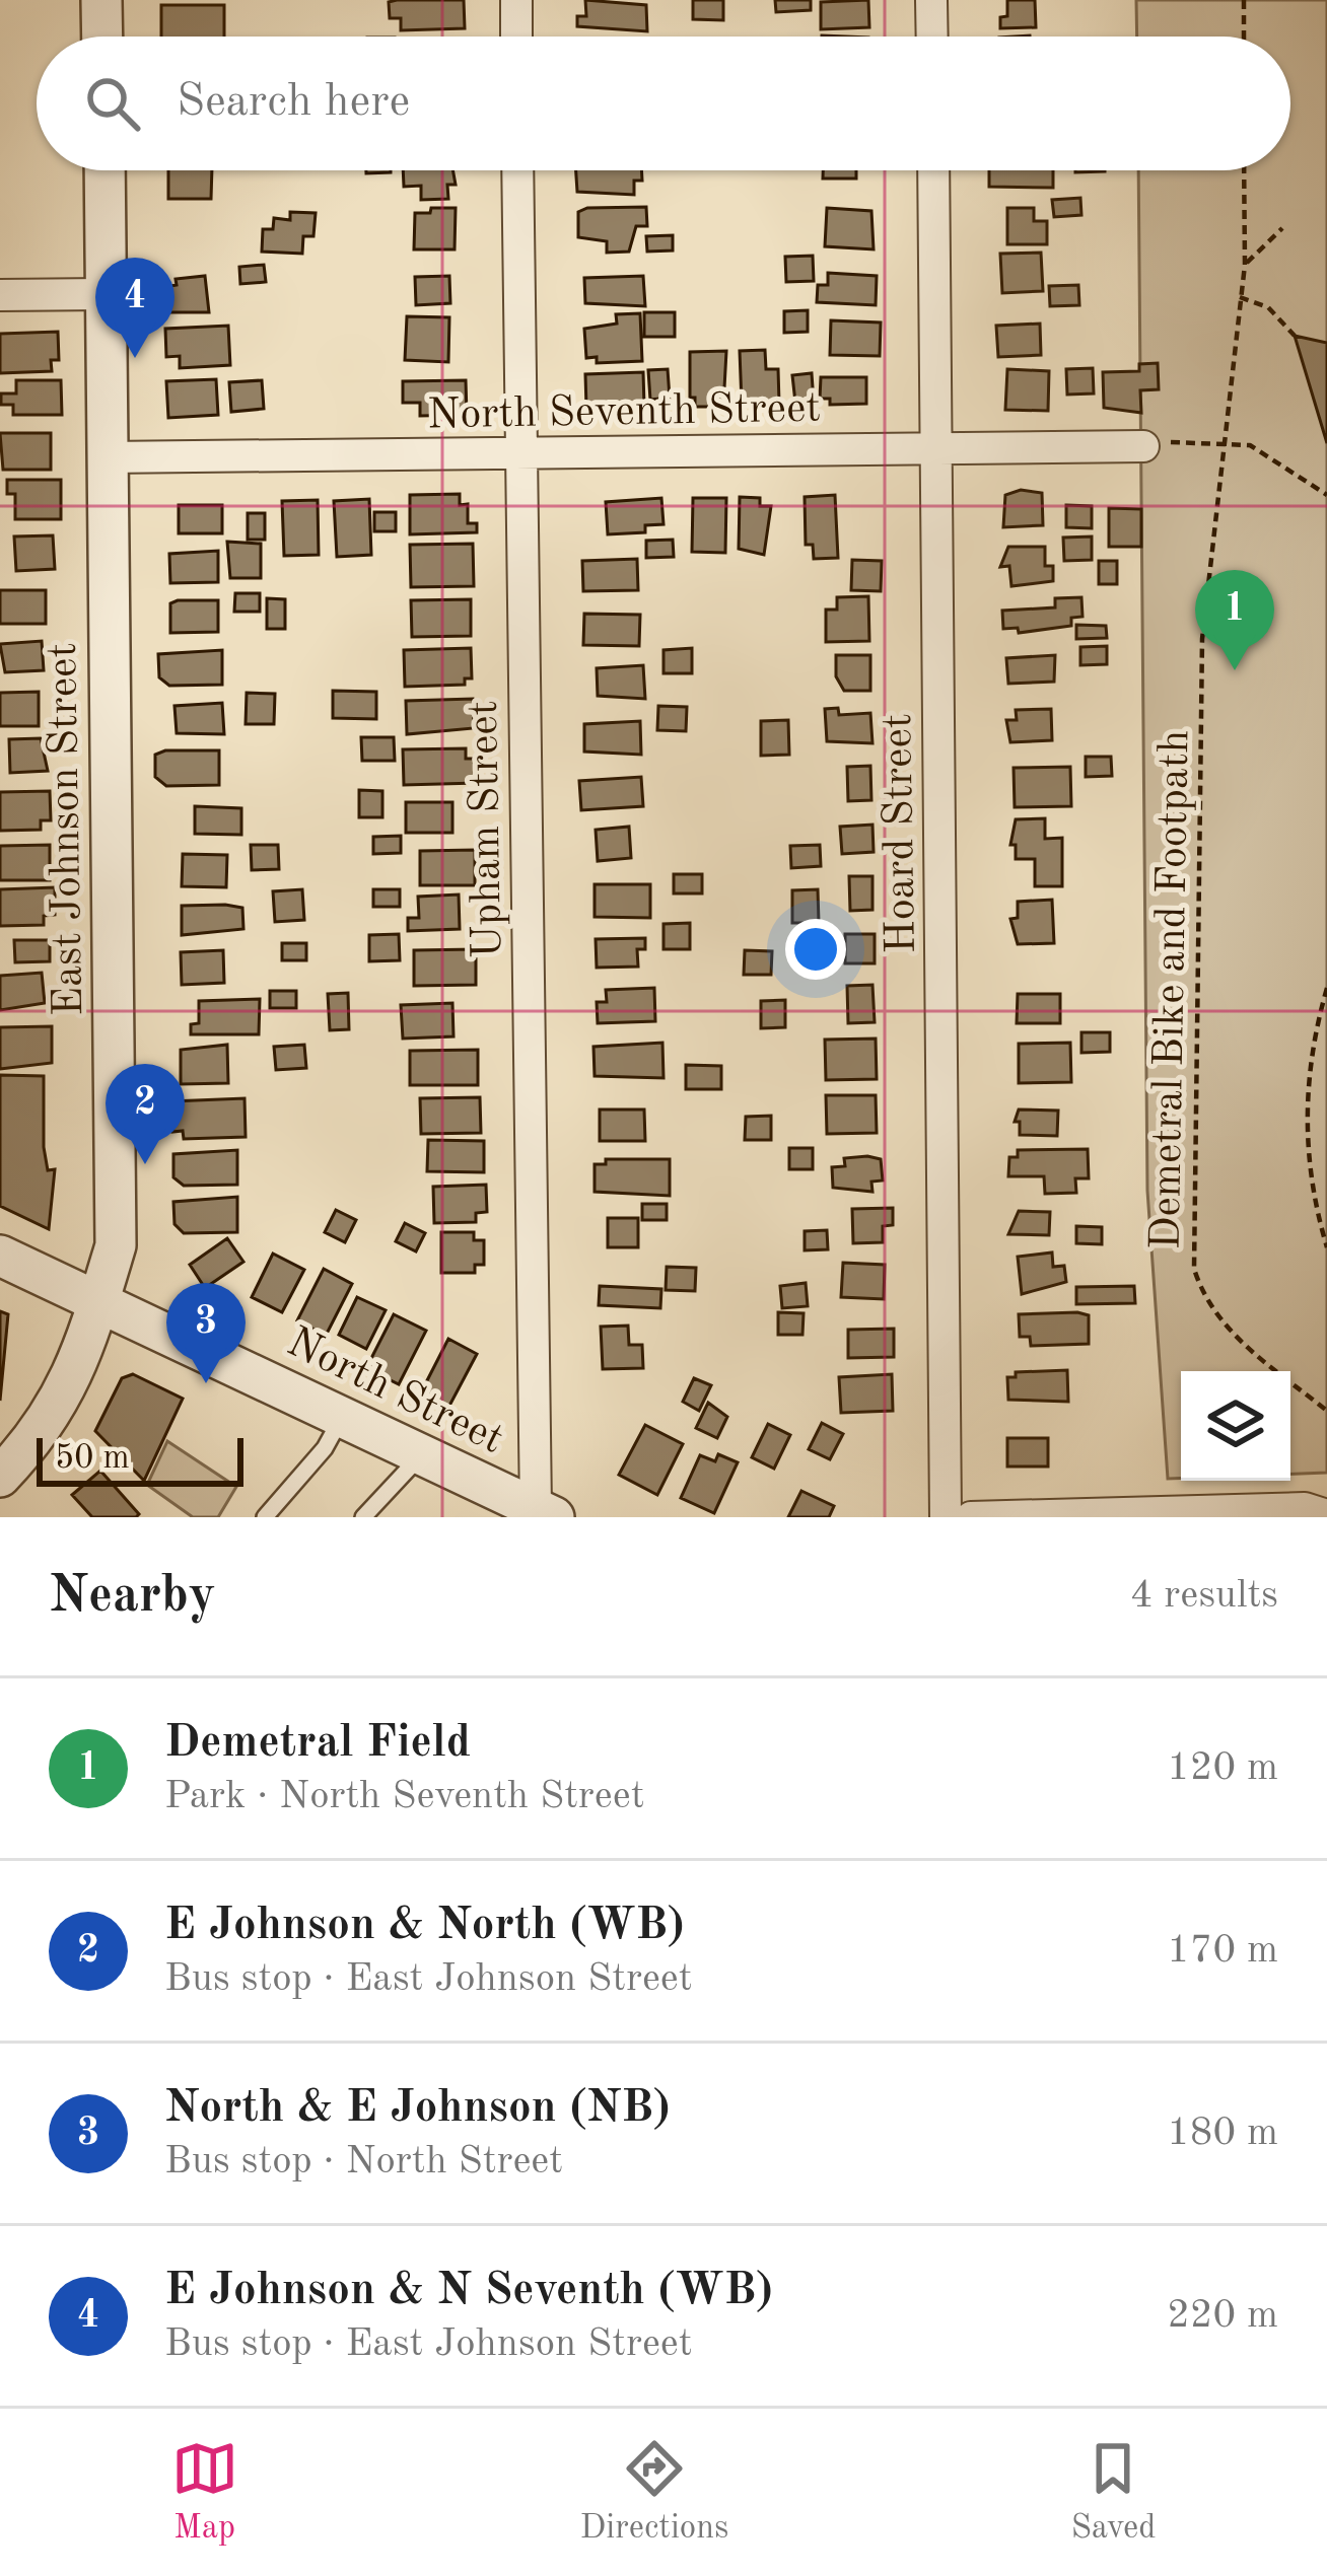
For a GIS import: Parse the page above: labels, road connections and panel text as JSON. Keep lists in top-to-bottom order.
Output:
{
  "streets": {
    "street": [
      "North Seventh Street",
      "East Johnson Street",
      "Upham Street",
      "Hoard Street",
      "North Street"
    ],
    "path": ["Demetral Bike and Footpath"]
  },
  "crossings": [
    ["North Seventh Street", "East Johnson Street"],
    ["North Seventh Street", "Upham Street"],
    ["North Seventh Street", "Hoard Street"],
    ["East Johnson Street", "North Street"],
    ["Upham Street", "North Street"]
  ],
  "scale_bar": "50 m",
  "page": {
    "search": "Search here",
    "pins": [
      "4",
      "1",
      "2",
      "3"
    ],
    "scale": "50 m",
    "heading": ["Nearby", "4 results"],
    "list": [
      {
        "mark": "1",
        "name": "Demetral Field",
        "note": "Park · North Seventh Street",
        "value": "120 m"
      },
      {
        "mark": "2",
        "name": "E Johnson & North (WB)",
        "note": "Bus stop · East Johnson Street",
        "value": "170 m"
      },
      {
        "mark": "3",
        "name": "North & E Johnson (NB)",
        "note": "Bus stop · North Street",
        "value": "180 m"
      },
      {
        "mark": "4",
        "name": "E Johnson & N Seventh (WB)",
        "note": "Bus stop · East Johnson Street",
        "value": "220 m"
      }
    ],
    "nav": ["Map", "Directions", "Saved"]
  }
}
